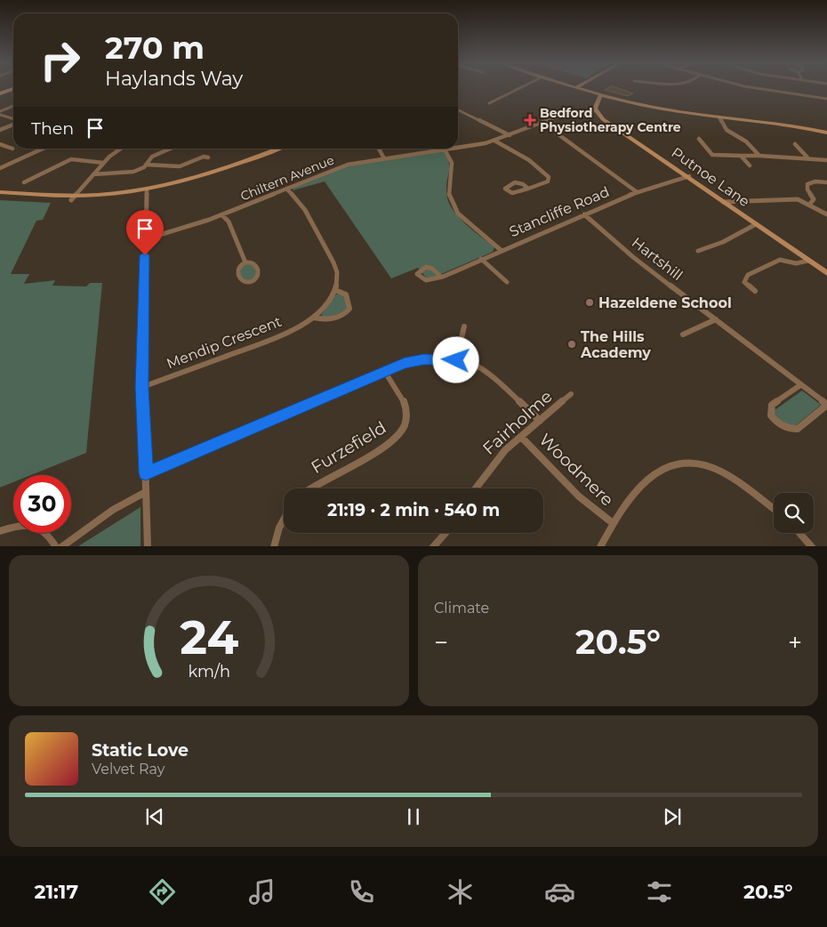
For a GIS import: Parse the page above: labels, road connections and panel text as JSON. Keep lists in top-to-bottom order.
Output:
{
  "streets": {
    "street": [
      "Putnoe Lane",
      "Chiltern Avenue",
      "Stancliffe Road",
      "Hartshill",
      "Mendip Crescent",
      "Fairholme",
      "Furzefield",
      "Woodmere"
    ]
  },
  "crossings": [
    ["Putnoe Lane", "Chiltern Avenue"],
    ["Putnoe Lane", "Stancliffe Road"],
    ["Stancliffe Road", "Hartshill"],
    ["Fairholme", "Woodmere"]
  ],
  "places": {
    "health": ["Bedford Physiotherapy Centre"],
    "other": ["Hazeldene School", "The Hills Academy"]
  },
  "page": {
    "turn": ["270 m", "Haylands Way"],
    "then": "Then",
    "limit": "30",
    "trip": "21:19 · 2 min · 540 m",
    "tile": "Climate",
    "heat": ["−", "20.5°", "+"],
    "song": ["Static Love", "Velvet Ray"],
    "tabs": ["21:17", "20.5°"],
    "gauge": ["24", "km/h"]
  }
}
